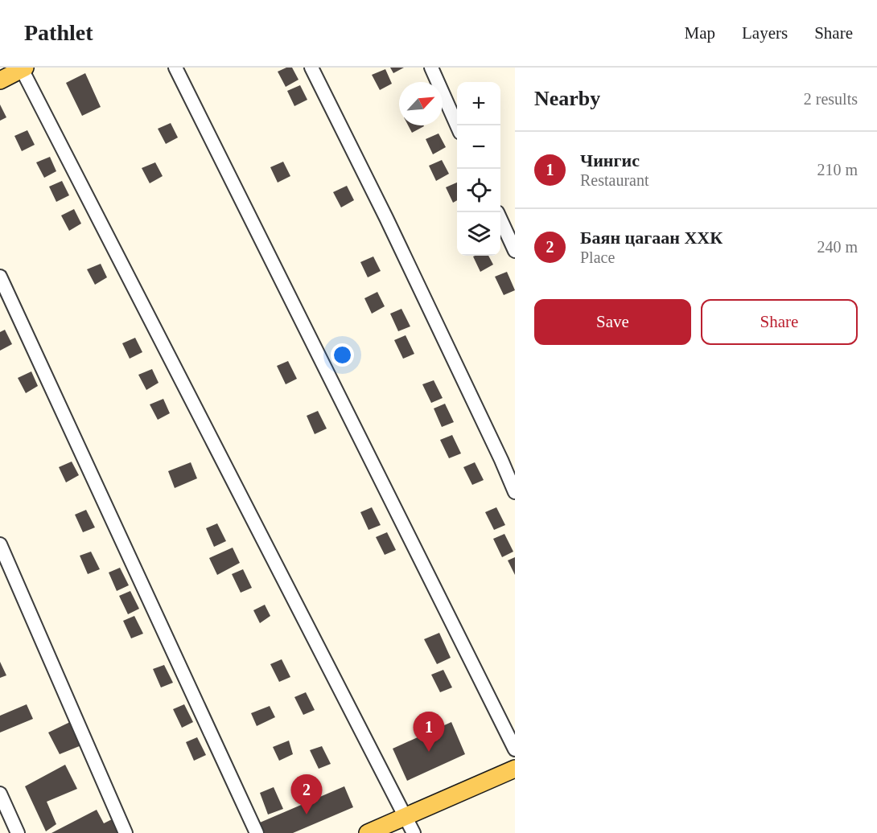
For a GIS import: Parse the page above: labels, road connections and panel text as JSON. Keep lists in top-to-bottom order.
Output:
{
  "north": "top right",
  "page": {
    "header": "Pathlet",
    "nav": ["Map", "Layers", "Share"],
    "heading": ["Nearby", "2 results"],
    "map_buttons": ["+", "−"],
    "list": [
      {
        "mark": "1",
        "name": "Чингис",
        "note": "Restaurant",
        "value": "210 m"
      },
      {
        "mark": "2",
        "name": "Баян цагаан ХХК",
        "note": "Place",
        "value": "240 m"
      }
    ],
    "buttons": ["Save", "Share"],
    "pins": ["1", "2"]
  }
}
